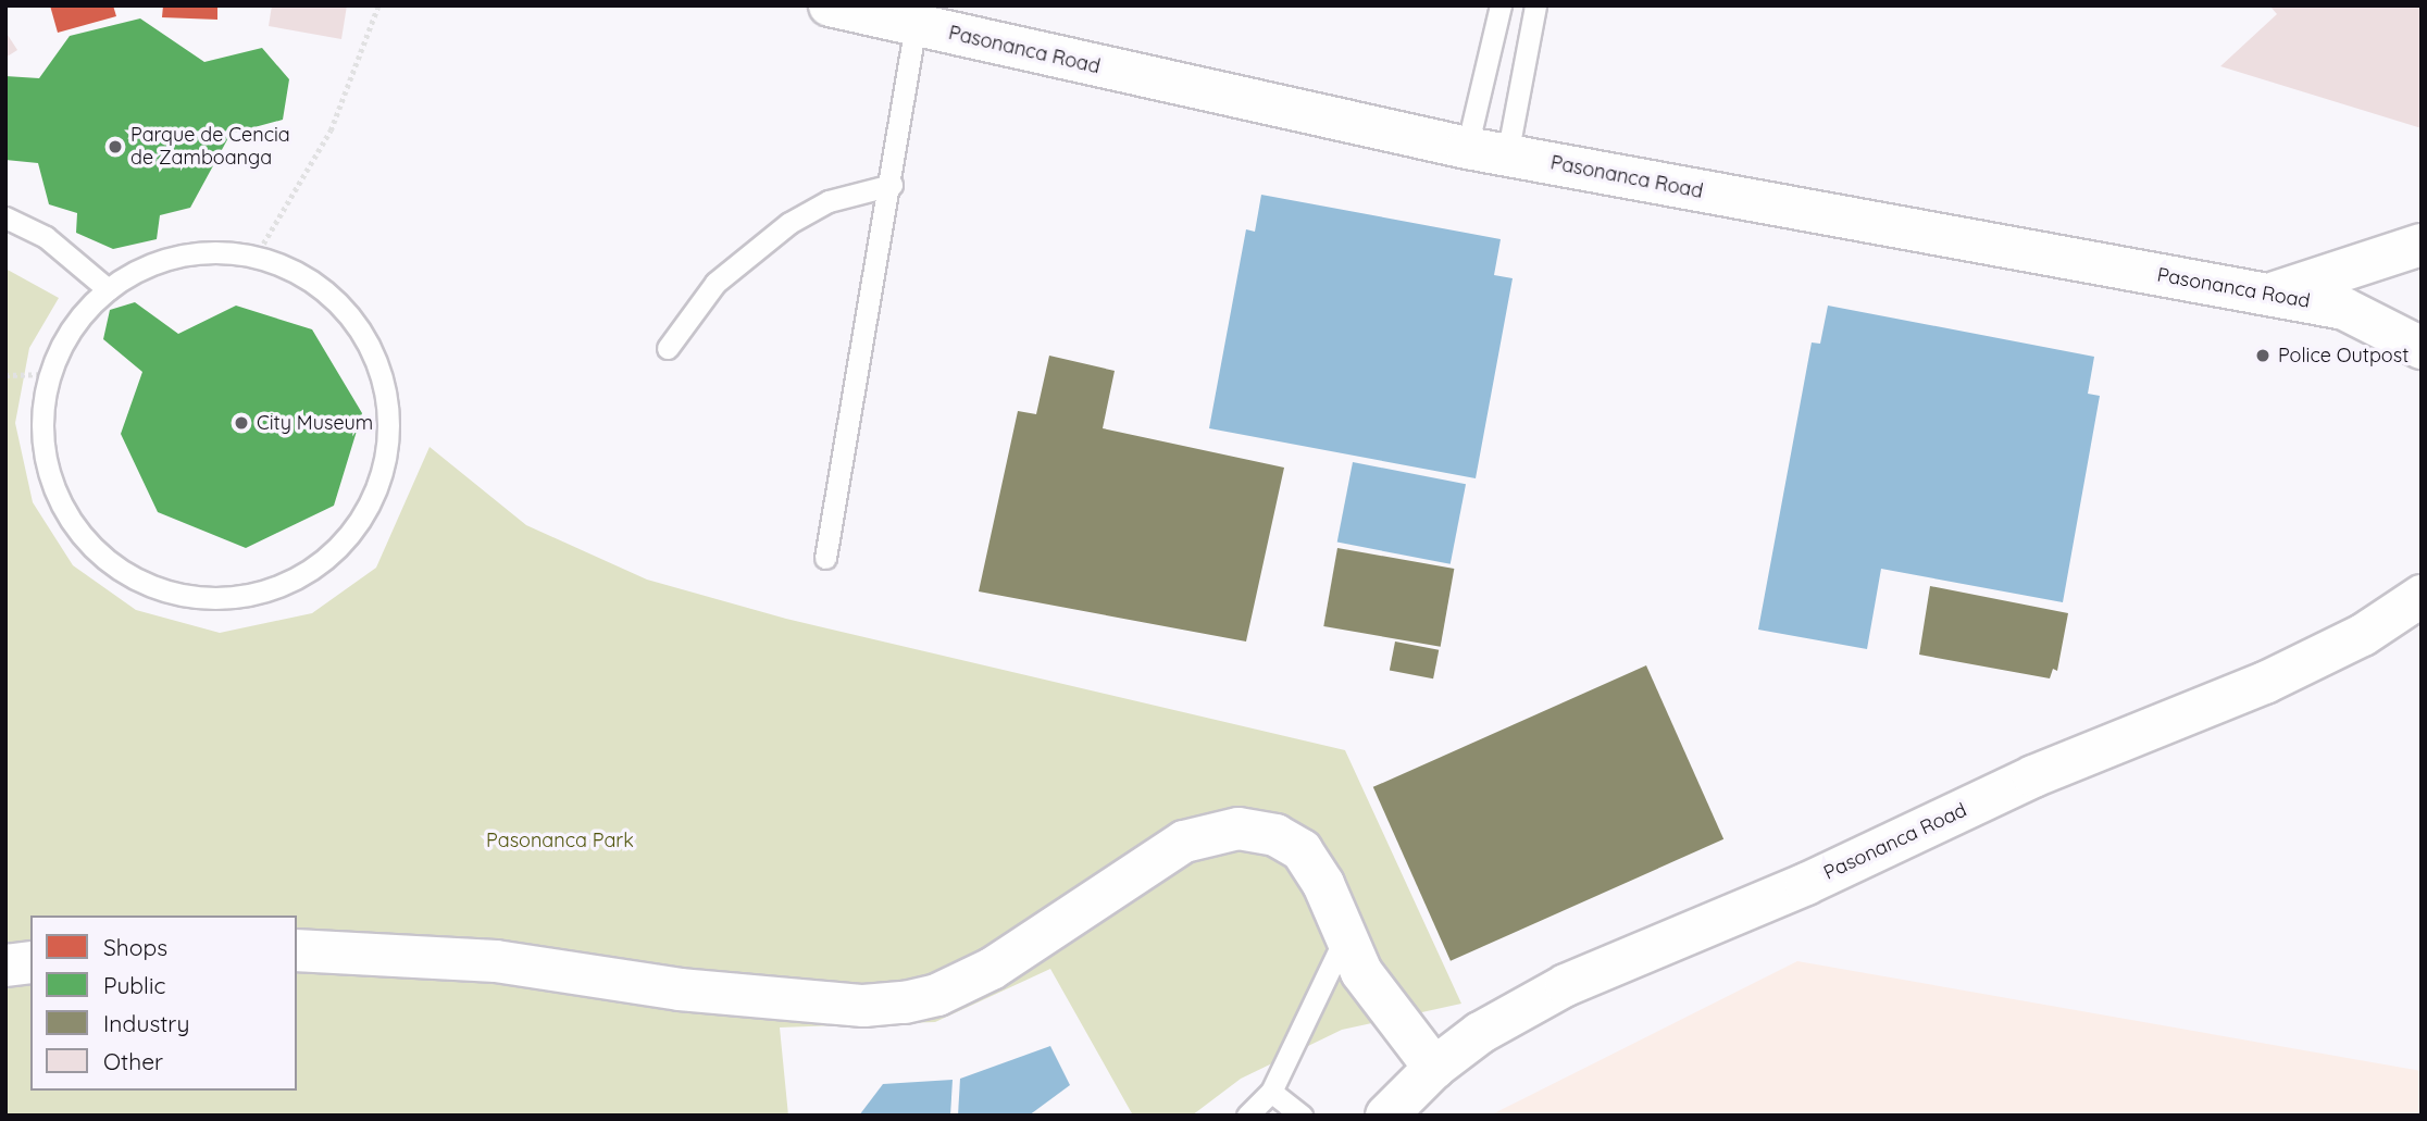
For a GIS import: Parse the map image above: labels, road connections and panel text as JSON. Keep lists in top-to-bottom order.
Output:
{
  "streets": {
    "street": ["Pasonanca Road"]
  },
  "parks": ["Pasonanca Park"],
  "places": ["Parque de Cencia de Zamboanga", "Police Outpost", "City Museum"],
  "legend": [
    "Shops",
    "Public",
    "Industry",
    "Other"
  ]
}
